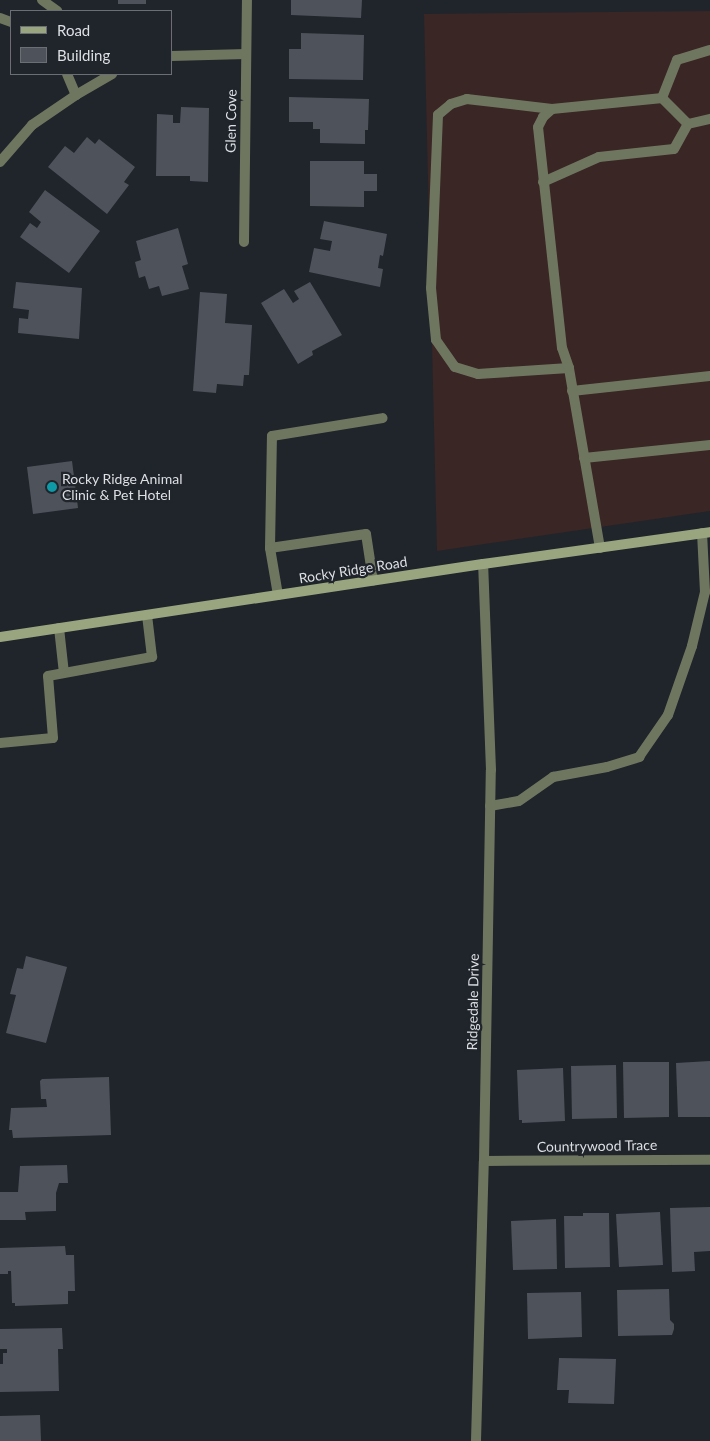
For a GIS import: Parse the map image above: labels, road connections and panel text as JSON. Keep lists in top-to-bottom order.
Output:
{
  "streets": {
    "main road": ["Rocky Ridge Road"],
    "street": ["Glen Cove", "Ridgedale Drive", "Countrywood Trace"]
  },
  "crossings": [
    ["Rocky Ridge Road", "Ridgedale Drive"],
    ["Ridgedale Drive", "Countrywood Trace"]
  ],
  "places": ["Rocky Ridge Animal Clinic & Pet Hotel"],
  "legend": ["Road", "Building"]
}
